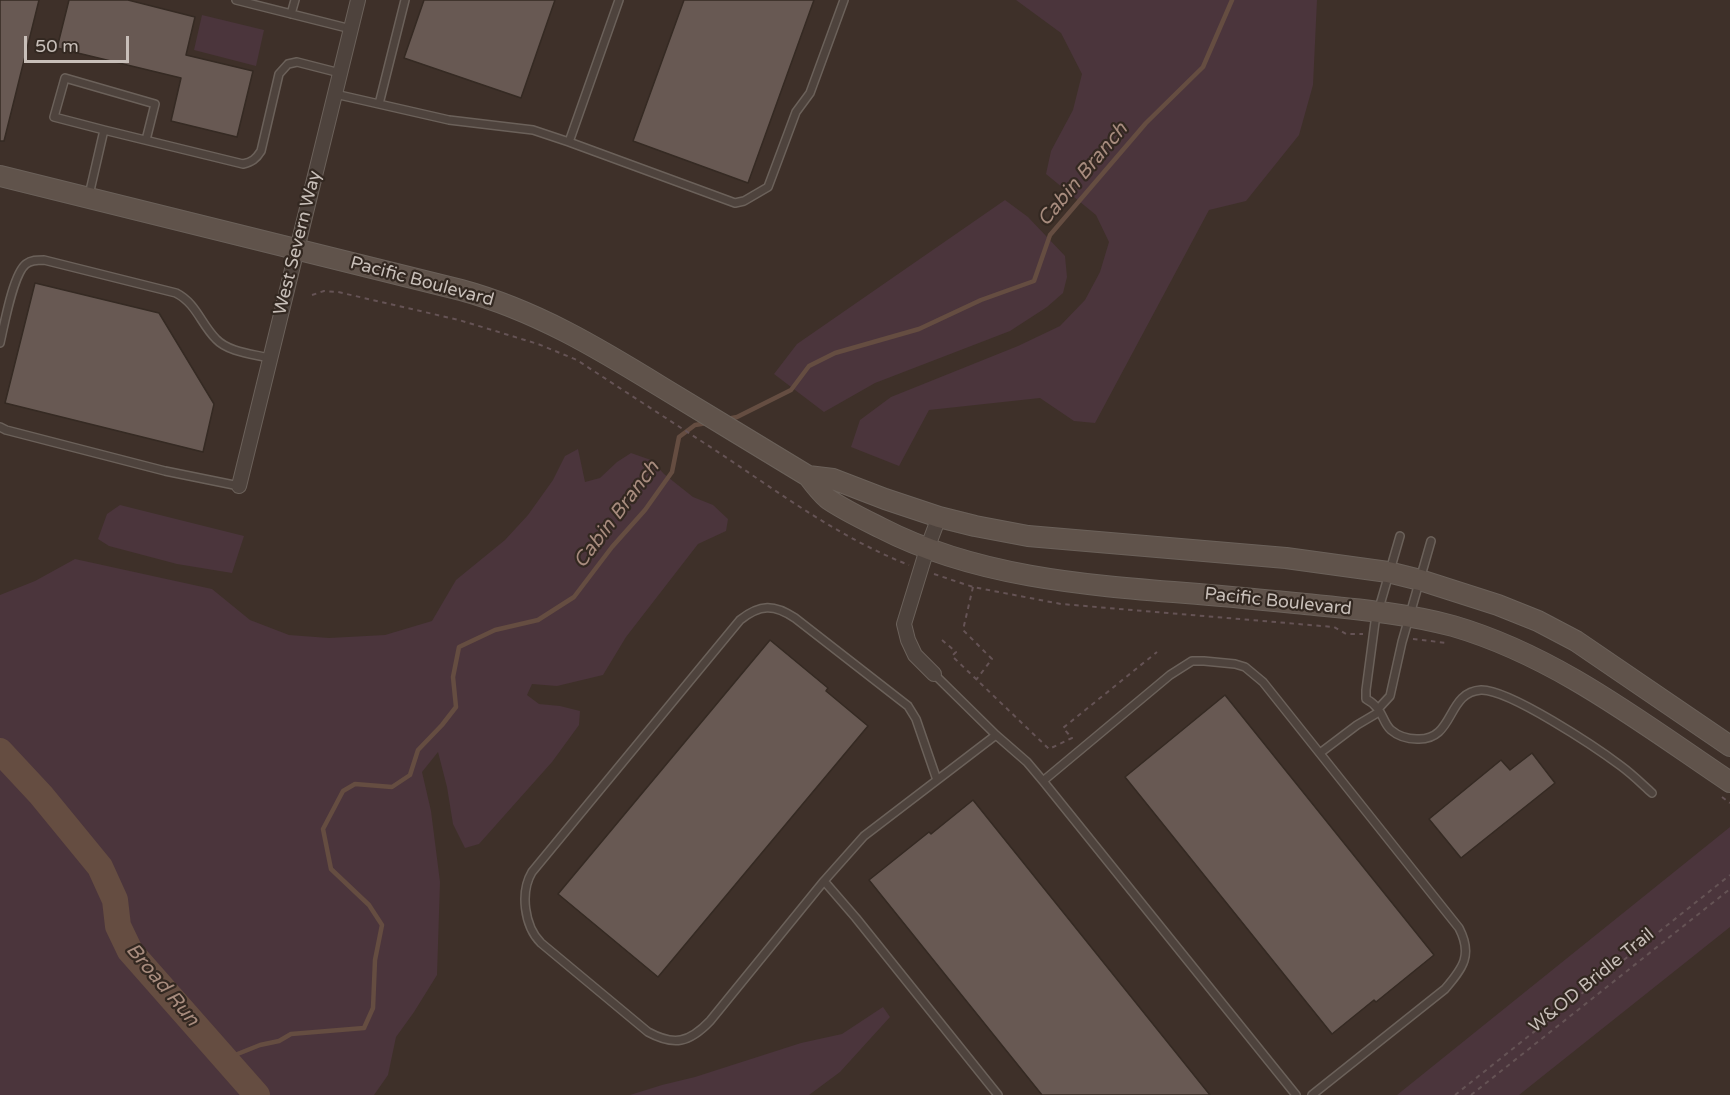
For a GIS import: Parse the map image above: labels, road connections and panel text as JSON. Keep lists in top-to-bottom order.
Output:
{
  "streets": {
    "main road": ["Pacific Boulevard"],
    "street": ["West Severn Way"],
    "path": ["W&OD Bridle Trail"]
  },
  "crossings": [
    ["West Severn Way", "Pacific Boulevard"]
  ],
  "water": ["Cabin Branch", "Broad Run"],
  "scale_bar": "50 m"
}
